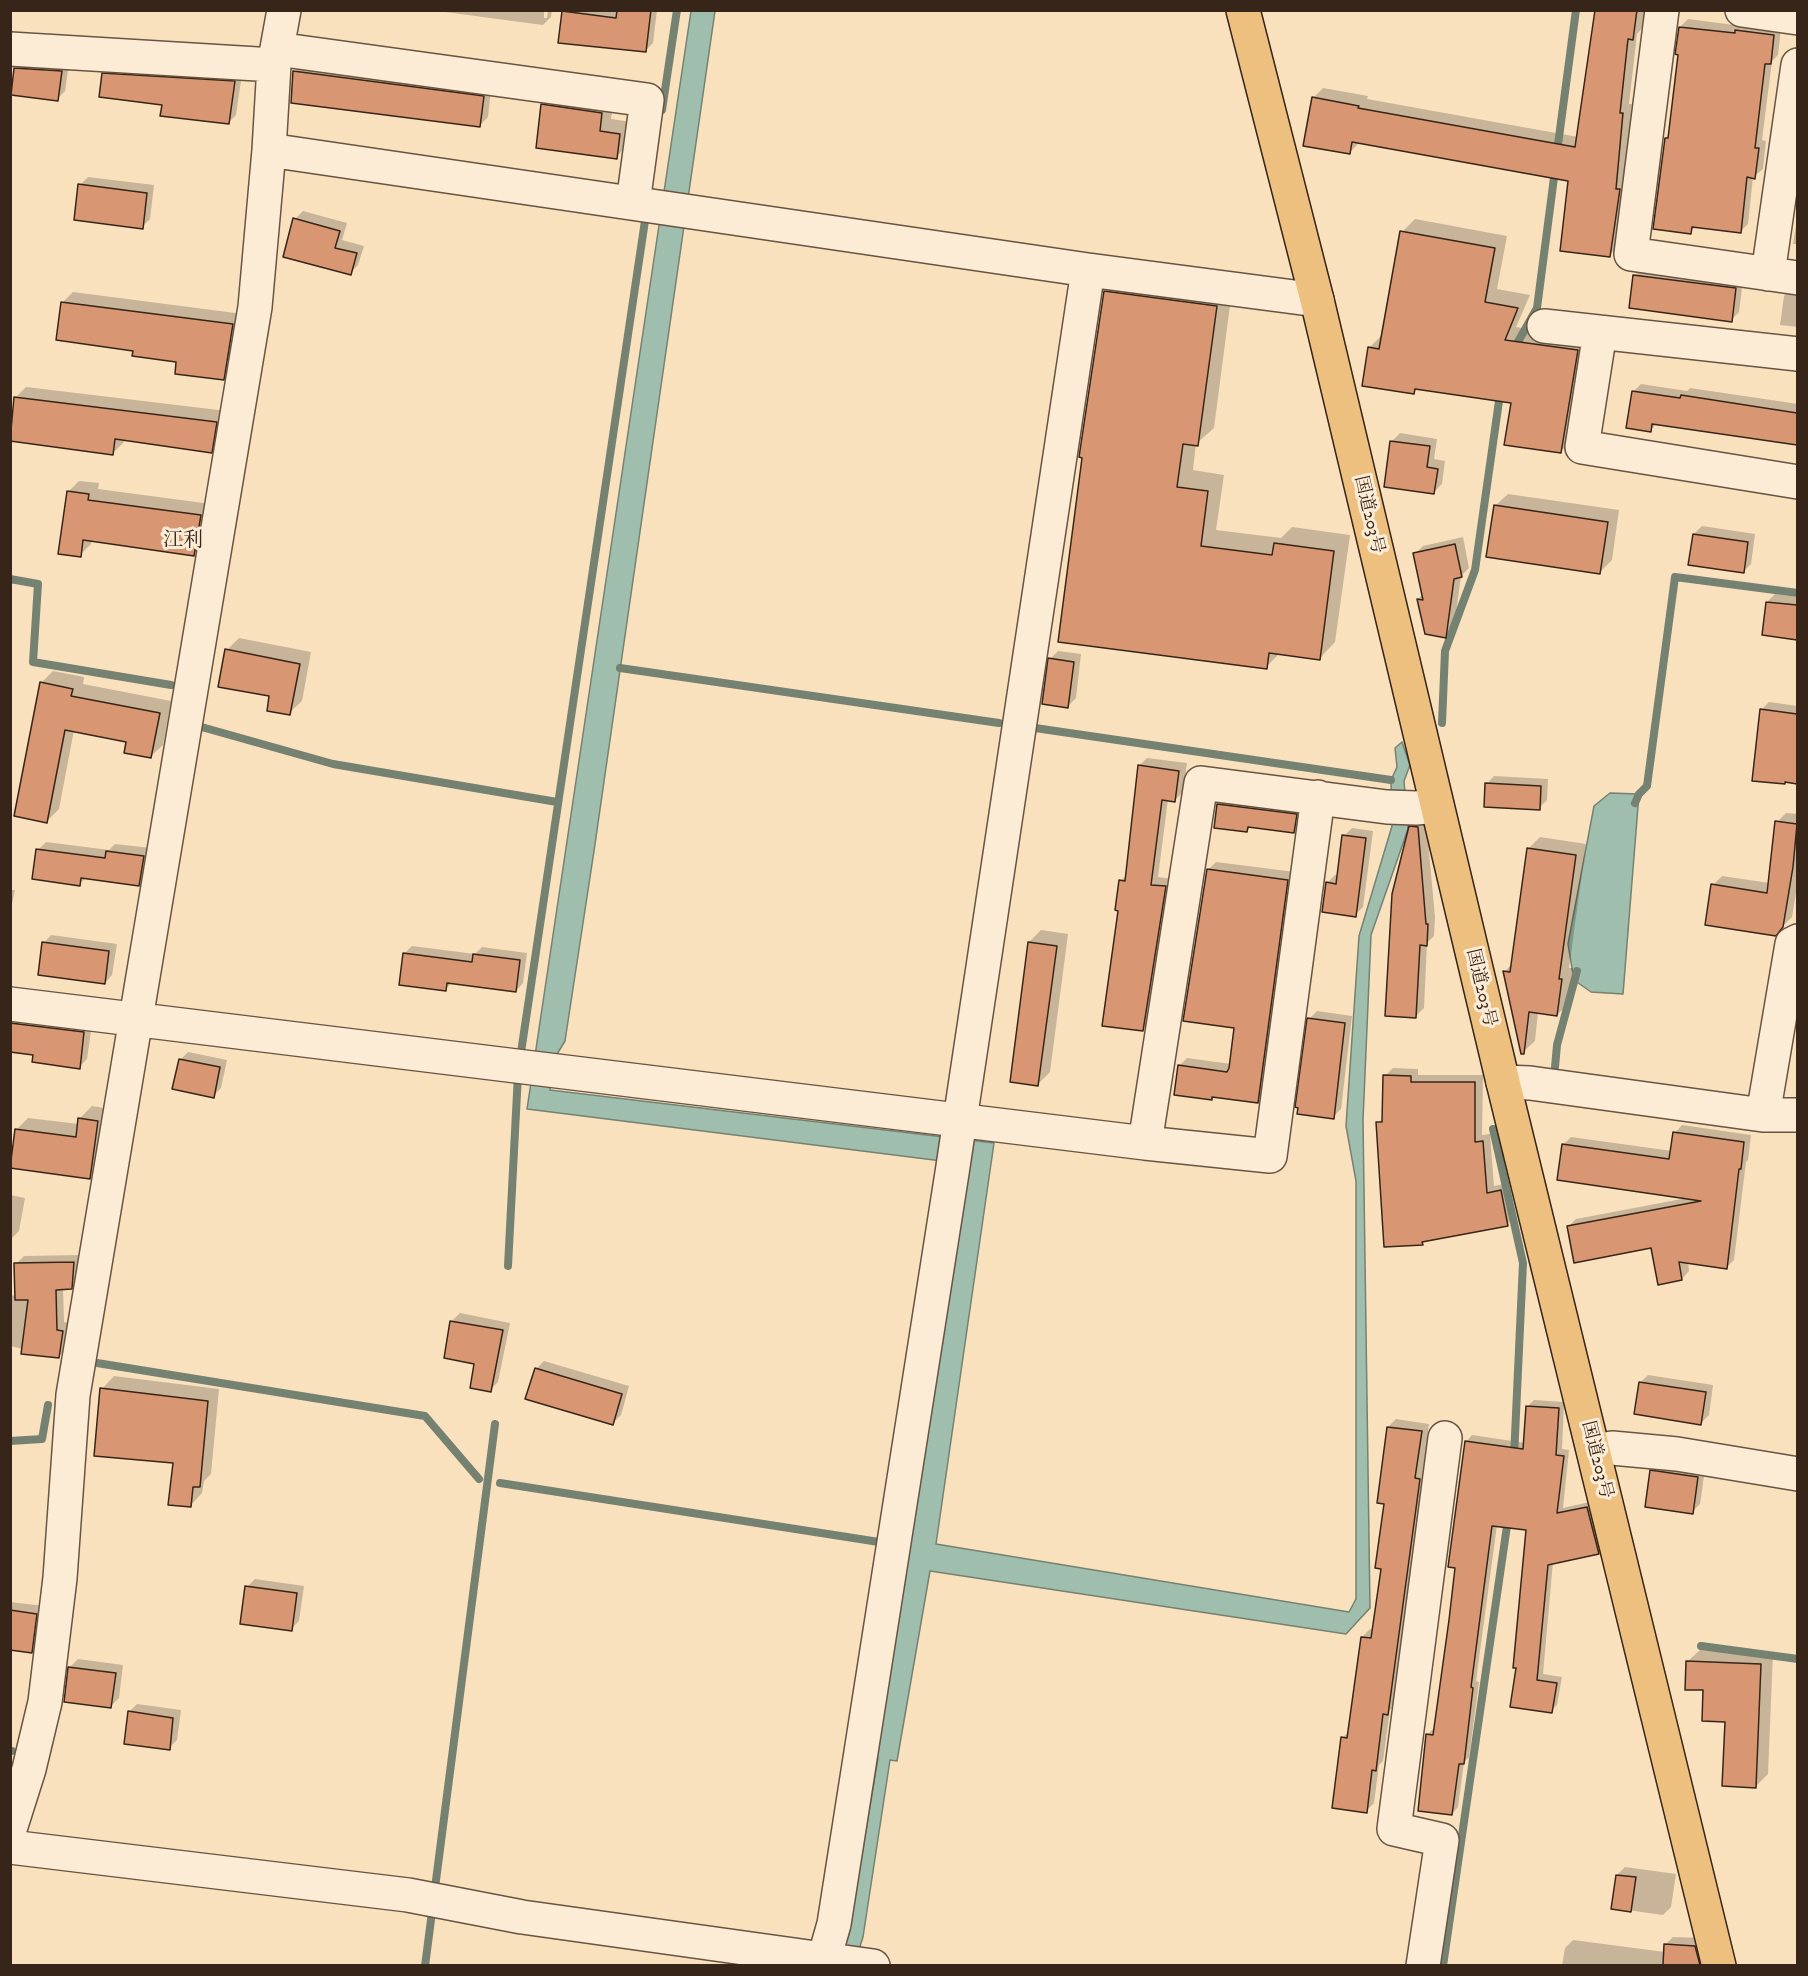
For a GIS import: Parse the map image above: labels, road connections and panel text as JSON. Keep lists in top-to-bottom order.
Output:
{
  "streets": {
    "highway": ["国道203号"]
  },
  "districts": ["江利"]
}
